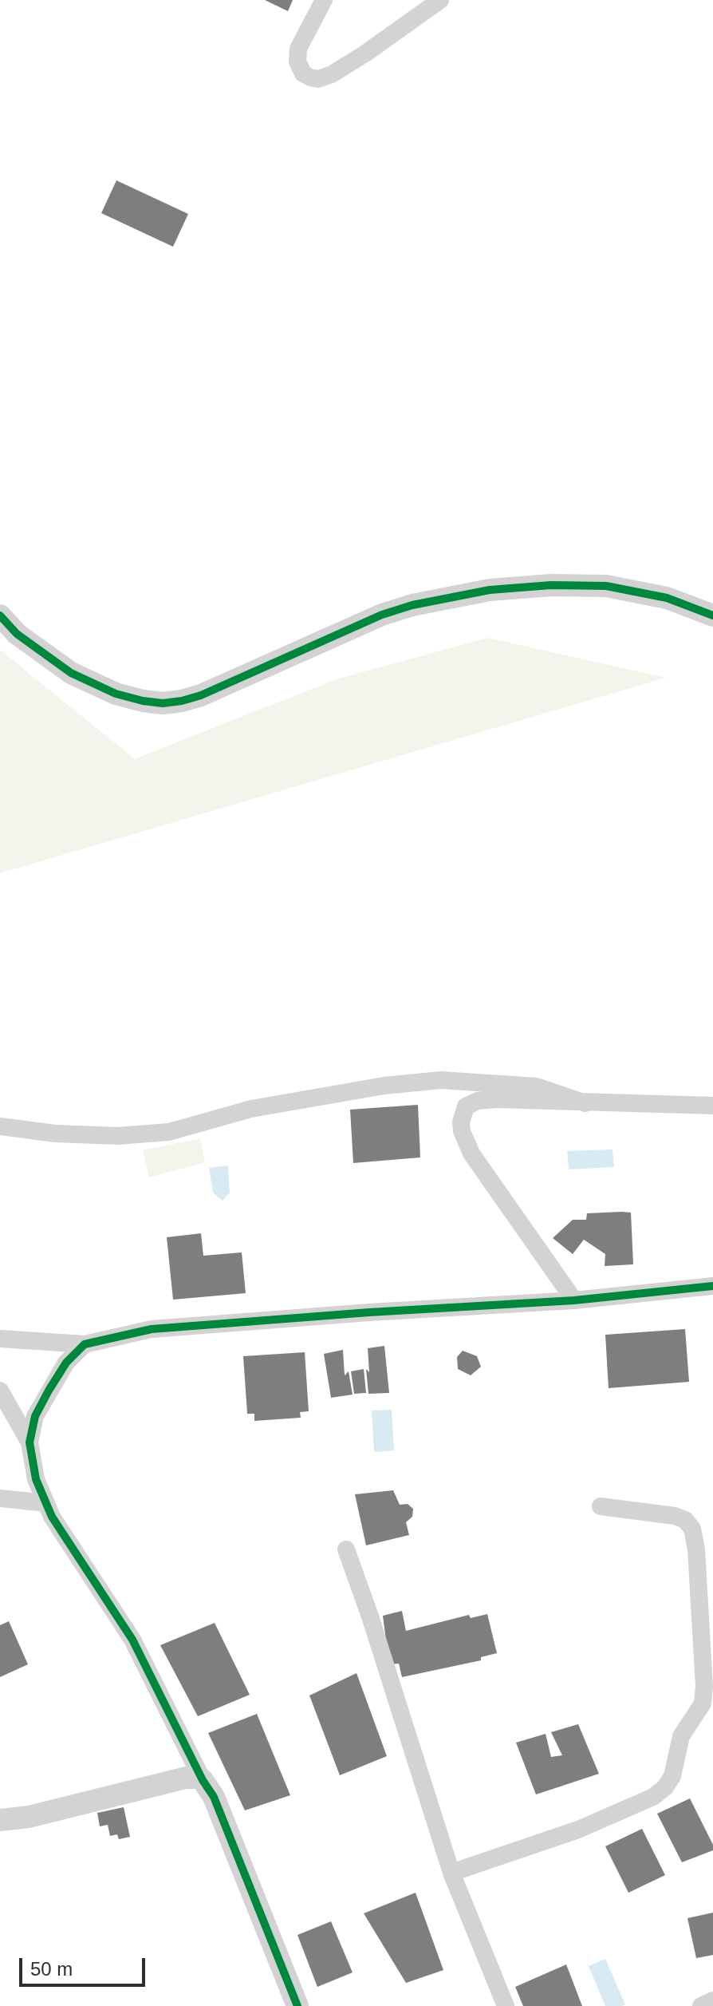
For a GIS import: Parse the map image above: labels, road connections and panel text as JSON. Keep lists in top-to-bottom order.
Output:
{
  "scale_bar": "50 m"
}
